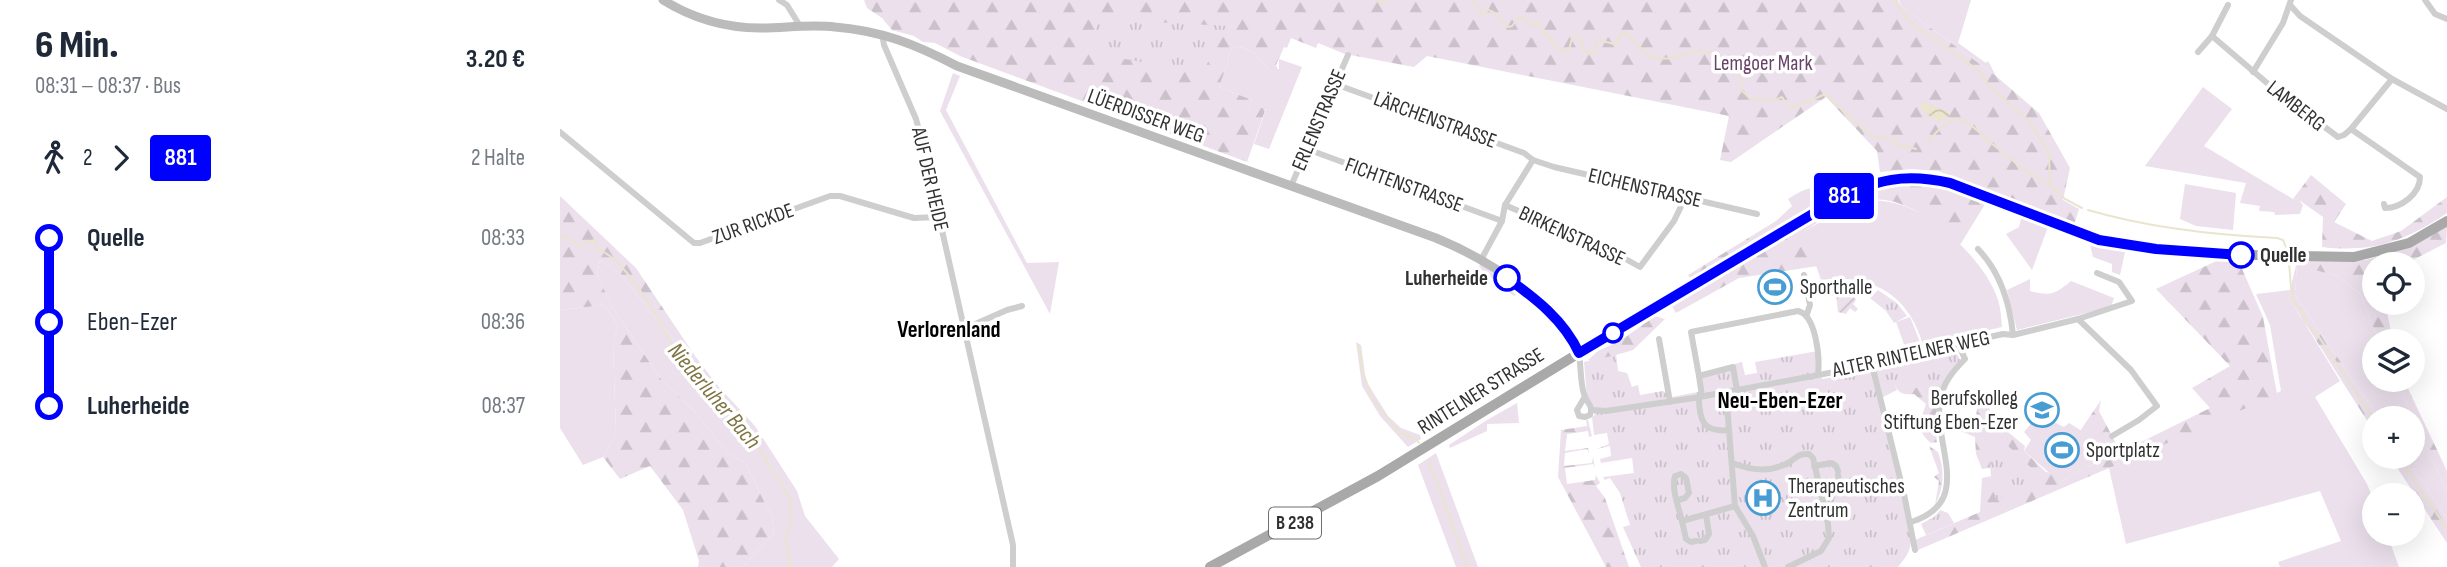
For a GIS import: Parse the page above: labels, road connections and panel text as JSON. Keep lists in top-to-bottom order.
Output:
{
  "streets": {
    "main road": ["LÜERDISSER WEG", "RINTELNER STRASSE", "B 238"],
    "street": [
      "LAMBERG",
      "ERLENSTRASSE",
      "LÄRCHENSTRASSE",
      "AUF DER HEIDE",
      "FICHTENSTRASSE",
      "EICHENSTRASSE",
      "ZUR RICKDE",
      "BIRKENSTRASSE",
      "ALTER RINTELNER WEG"
    ]
  },
  "crossings": [
    ["LÜERDISSER WEG", "ERLENSTRASSE"],
    ["LÜERDISSER WEG", "AUF DER HEIDE"],
    ["LÜERDISSER WEG", "RINTELNER STRASSE"],
    ["ERLENSTRASSE", "LÄRCHENSTRASSE"],
    ["ERLENSTRASSE", "FICHTENSTRASSE"],
    ["LÄRCHENSTRASSE", "EICHENSTRASSE"],
    ["AUF DER HEIDE", "ZUR RICKDE"],
    ["EICHENSTRASSE", "BIRKENSTRASSE"]
  ],
  "districts": ["Verlorenland", "Neu-Eben-Ezer"],
  "water": ["Niederluher Bach"],
  "parks": ["Lemgoer Mark"],
  "places": {
    "other": ["Quelle", "Luherheide"],
    "sports": ["Sporthalle", "Sportplatz"],
    "school or university": ["Berufskolleg Stiftung Eben-Ezer"],
    "hospital": ["Therapeutisches Zentrum"]
  },
  "lines": ["bus line 881"],
  "page": {
    "heading": ["6 Min.", "08:31 – 08:37 · Bus", "3.20 €"],
    "on_map": "881",
    "legs": ["2", "881", "2 Halte"],
    "list": [
      {
        "name": "Quelle",
        "value": "08:33"
      },
      {
        "name": "Eben-Ezer",
        "value": "08:36"
      },
      {
        "name": "Luherheide",
        "value": "08:37"
      }
    ],
    "map_buttons": ["+", "−"]
  }
}
